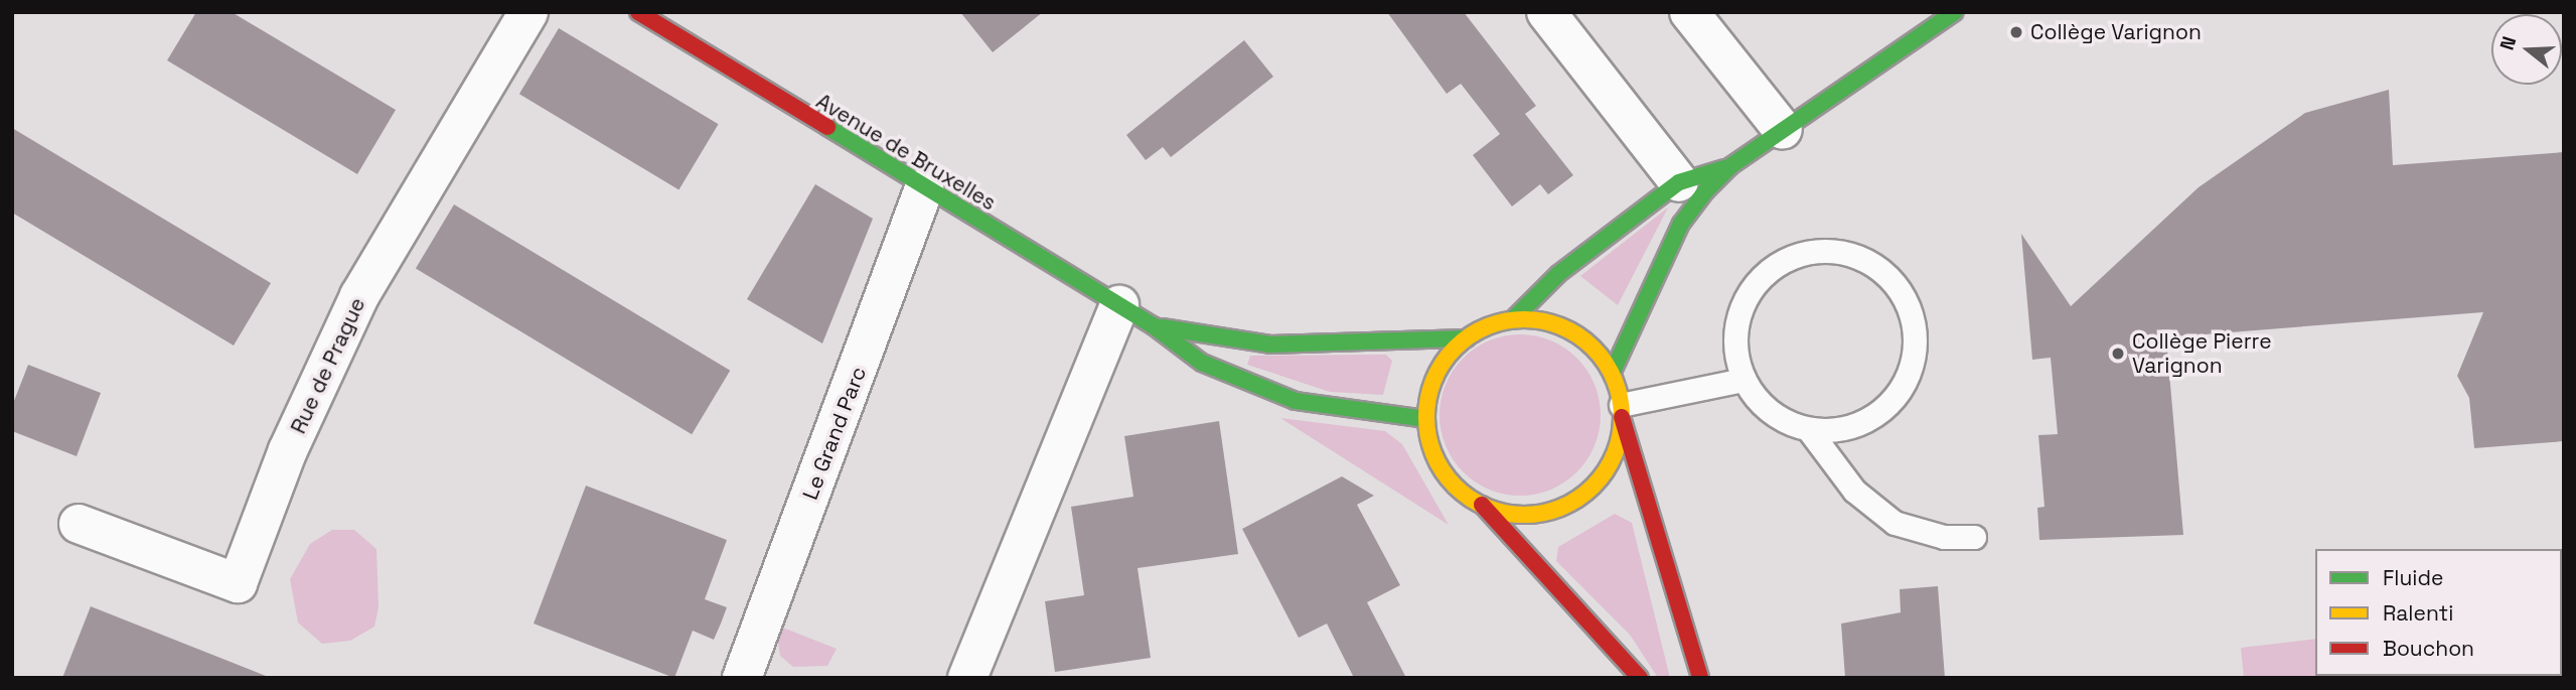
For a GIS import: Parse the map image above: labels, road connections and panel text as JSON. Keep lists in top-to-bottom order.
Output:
{
  "streets": {
    "street": ["Avenue de Bruxelles", "Rue de Prague", "Le Grand Parc"]
  },
  "crossings": [
    ["Avenue de Bruxelles", "Le Grand Parc"]
  ],
  "places": ["Collège Varignon", "Collège Pierre Varignon"],
  "legend": ["Fluide", "Ralenti", "Bouchon"],
  "north": "left"
}
